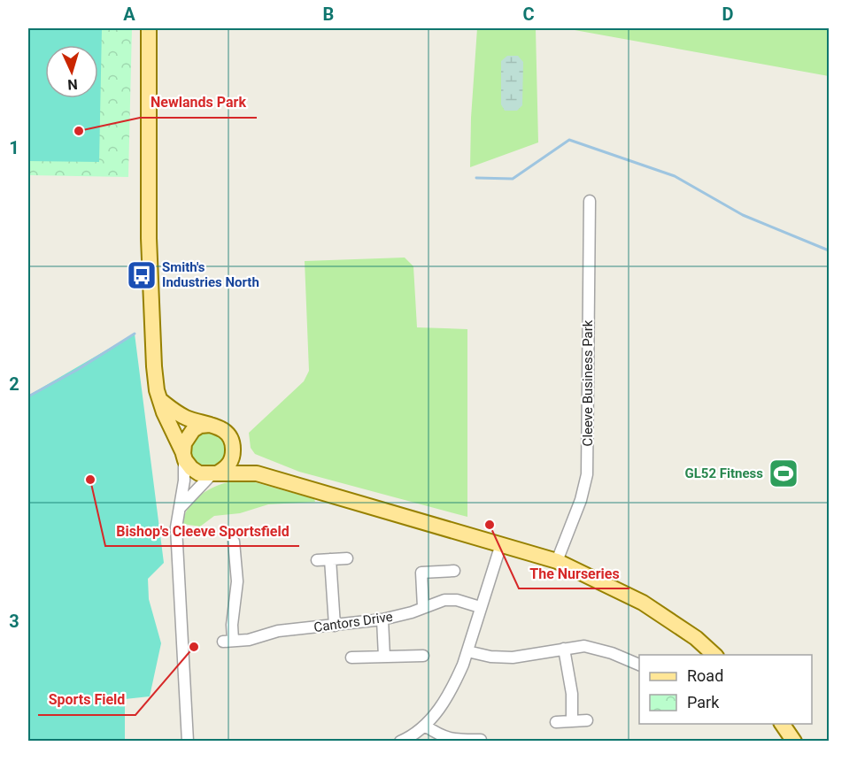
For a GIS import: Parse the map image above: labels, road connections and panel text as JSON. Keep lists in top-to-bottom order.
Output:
{
  "streets": {
    "street": ["Cleeve Business Park", "Cantors Drive"]
  },
  "places": {
    "other": [
      "Newlands Park",
      "Bishop's Cleeve Sportsfield",
      "The Nurseries",
      "Sports Field"
    ],
    "bus stop": ["Smith's Industries North"],
    "sports": ["GL52 Fitness"]
  },
  "legend": ["Road", "Park"],
  "north": "bottom",
  "grid": {
    "columns": [
      "A",
      "B",
      "C",
      "D"
    ],
    "rows": ["1", "2", "3"]
  }
}
